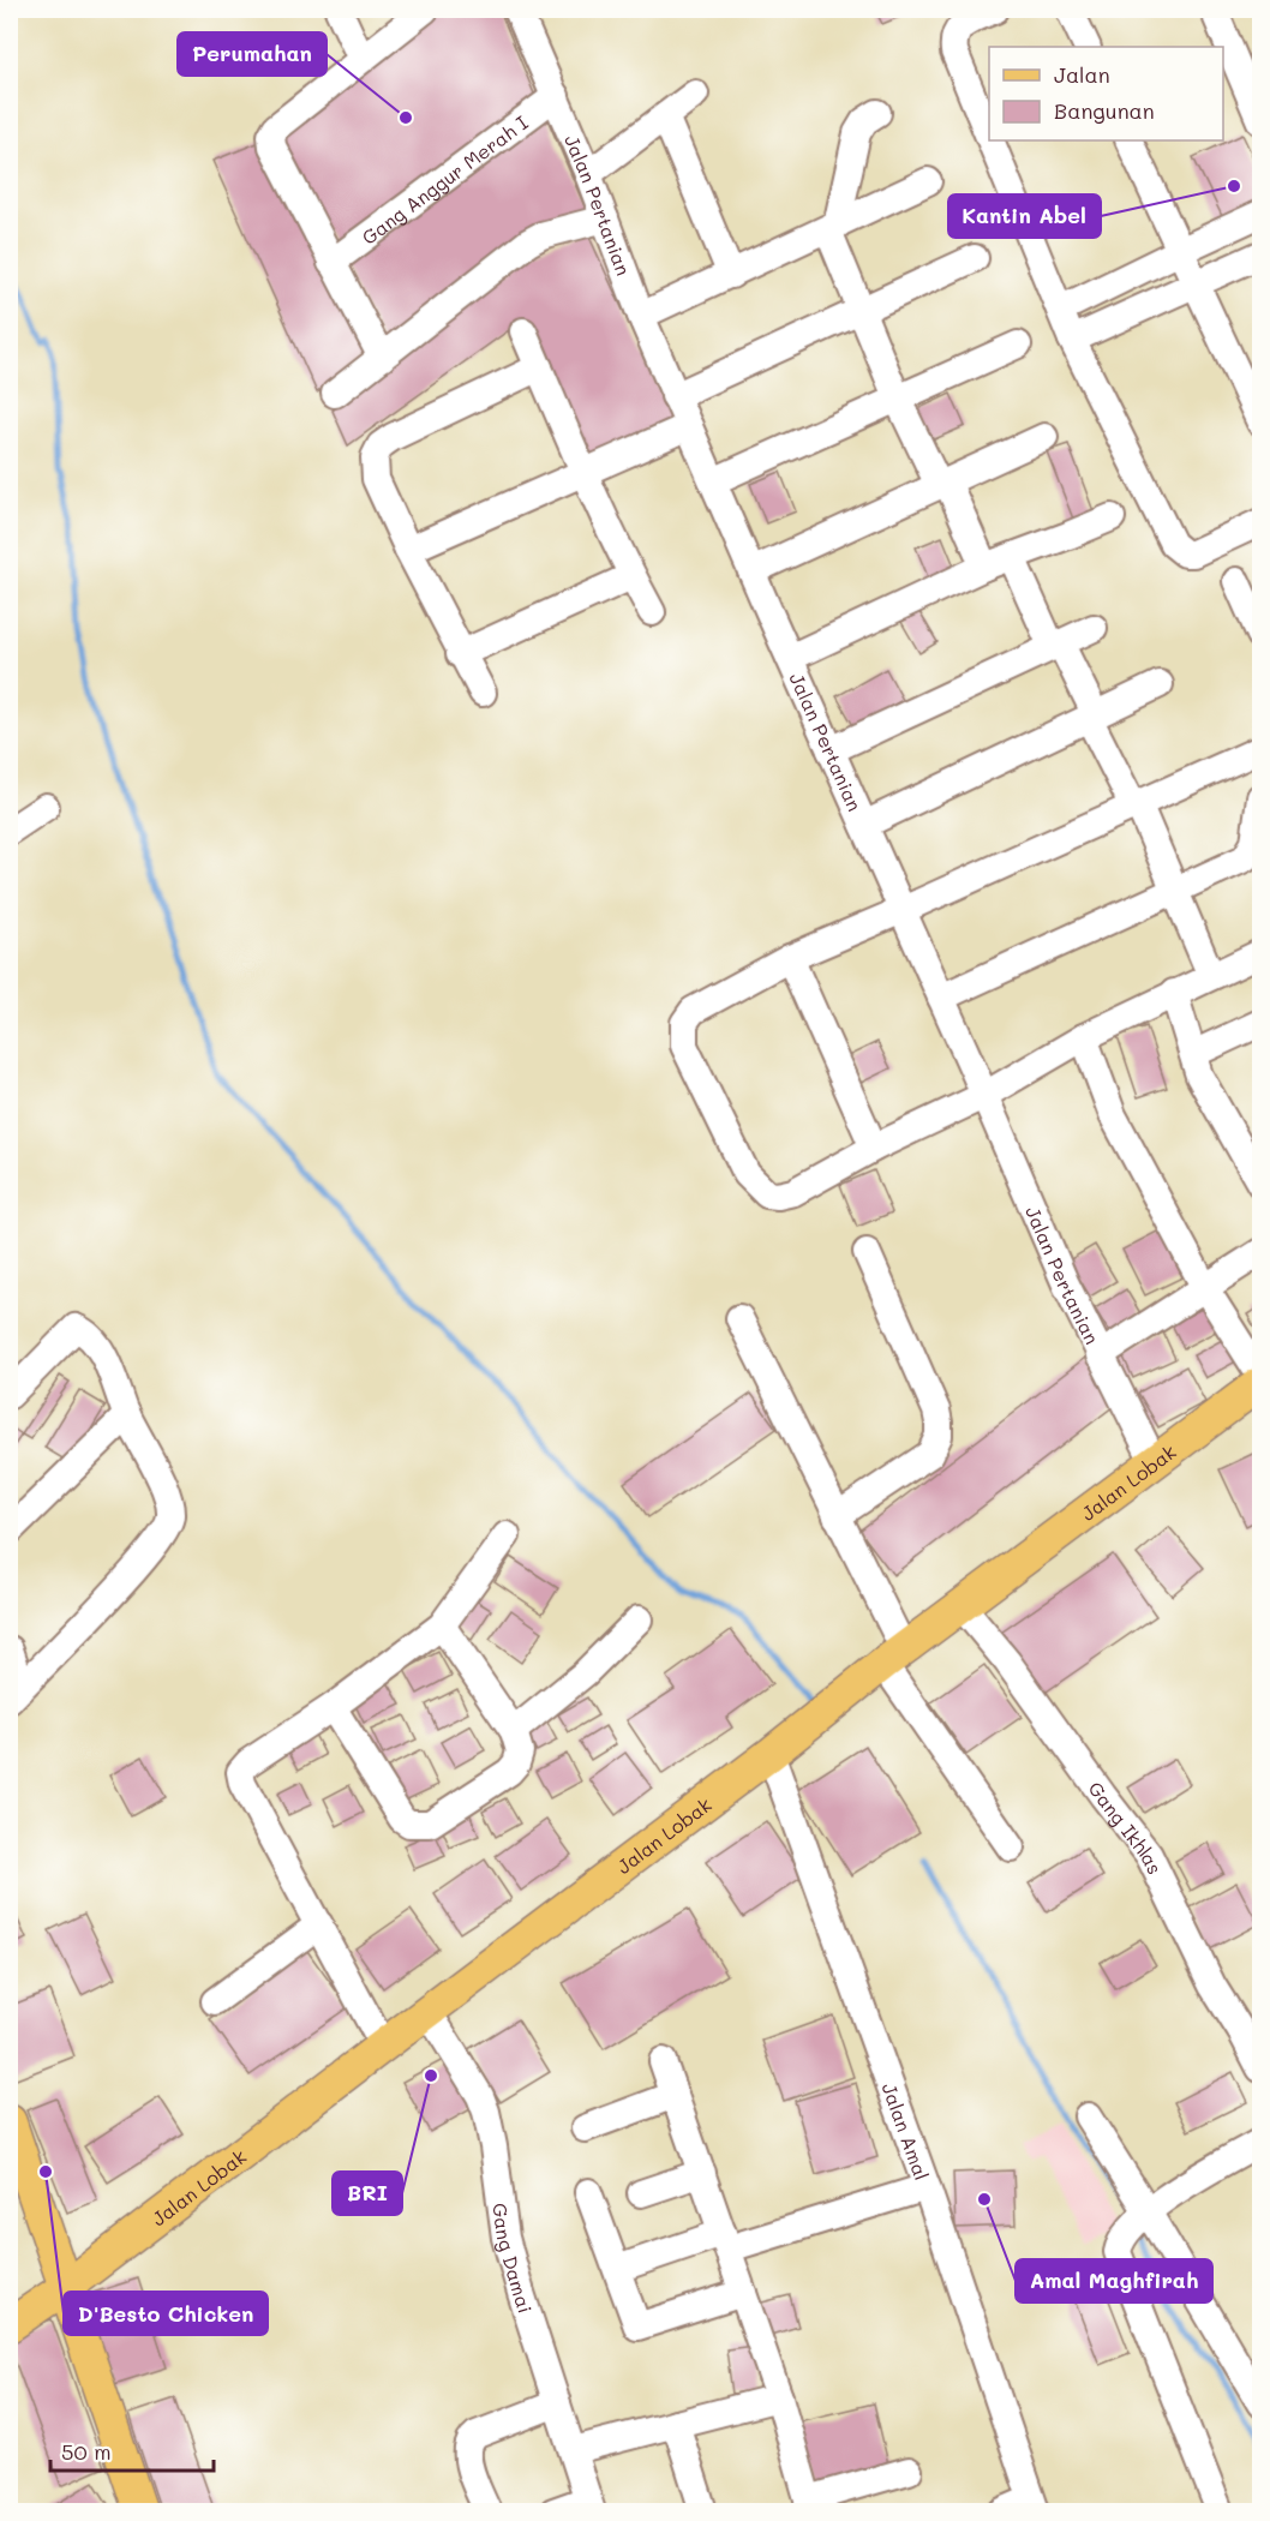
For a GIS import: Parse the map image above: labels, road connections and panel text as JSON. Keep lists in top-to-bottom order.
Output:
{
  "streets": {
    "main road": ["Jalan Lobak"],
    "street": [
      "Gang Anggur Merah I",
      "Jalan Pertanian",
      "Gang Ikhlas",
      "Jalan Amal",
      "Gang Damai"
    ]
  },
  "crossings": [
    ["Gang Anggur Merah I", "Jalan Pertanian"],
    ["Jalan Pertanian", "Jalan Lobak"],
    ["Jalan Lobak", "Gang Ikhlas"],
    ["Jalan Lobak", "Jalan Amal"],
    ["Jalan Lobak", "Gang Damai"]
  ],
  "places": [
    "Perumahan",
    "Kantin Abel",
    "BRI",
    "D'Besto Chicken",
    "Amal Maghfirah"
  ],
  "legend": ["Jalan", "Bangunan"],
  "scale_bar": "50 m"
}
